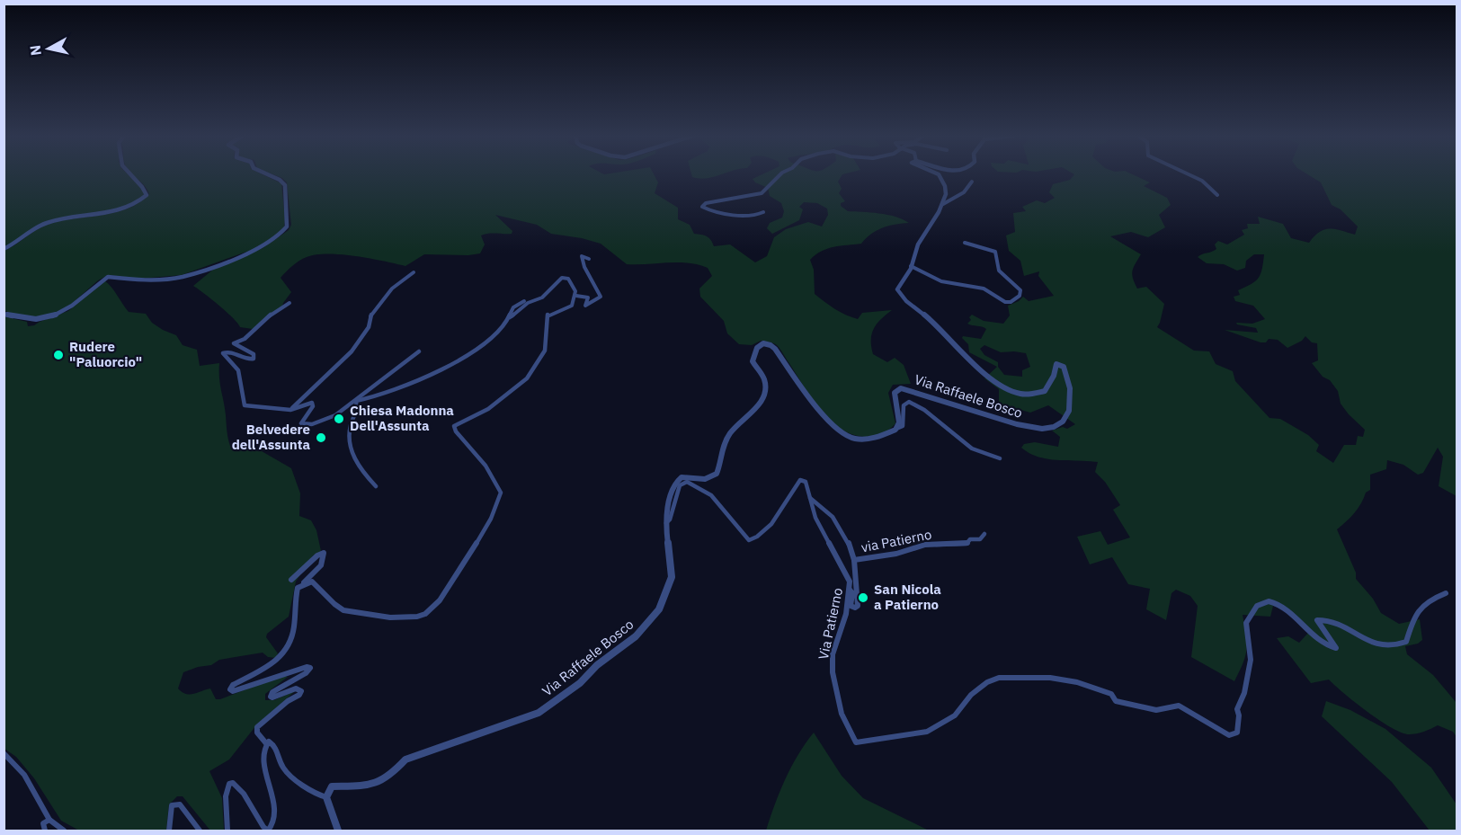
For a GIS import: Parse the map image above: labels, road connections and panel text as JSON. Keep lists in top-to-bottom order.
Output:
{
  "streets": {
    "street": ["Via Raffaele Bosco", "via Patierno", "Via Patierno"]
  },
  "crossings": [
    ["Via Raffaele Bosco", "Via Patierno"],
    ["via Patierno", "Via Patierno"]
  ],
  "places": [
    "Rudere \"Paluorcio\"",
    "Chiesa Madonna Dell'Assunta",
    "Belvedere dell'Assunta",
    "San Nicola a Patierno"
  ],
  "north": "left"
}
